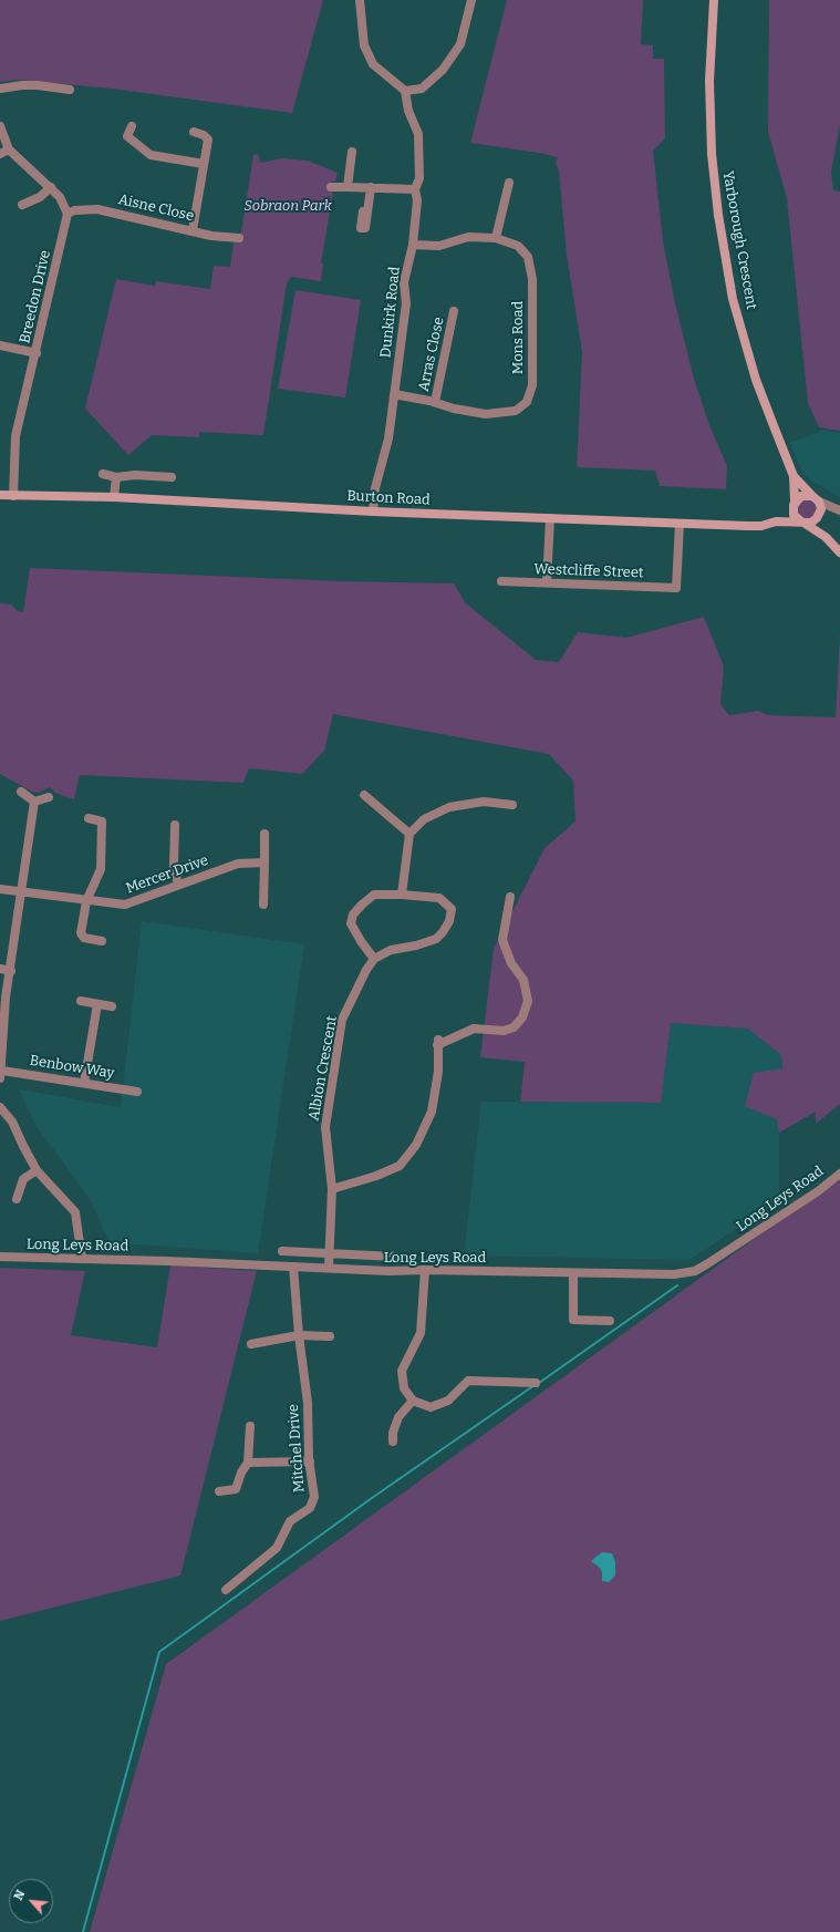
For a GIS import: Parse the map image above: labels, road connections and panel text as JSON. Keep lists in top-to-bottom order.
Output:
{
  "streets": {
    "main road": ["Yarborough Crescent", "Burton Road"],
    "street": [
      "Aisne Close",
      "Breedon Drive",
      "Dunkirk Road",
      "Mons Road",
      "Arras Close",
      "Westcliffe Street",
      "Mercer Drive",
      "Benbow Way",
      "Albion Crescent",
      "Long Leys Road",
      "Mitchel Drive"
    ]
  },
  "crossings": [
    ["Aisne Close", "Breedon Drive"],
    ["Breedon Drive", "Burton Road"],
    ["Dunkirk Road", "Mons Road"],
    ["Dunkirk Road", "Burton Road"],
    ["Mons Road", "Arras Close"],
    ["Burton Road", "Westcliffe Street"],
    ["Albion Crescent", "Long Leys Road"],
    ["Long Leys Road", "Mitchel Drive"]
  ],
  "parks": ["Sobraon Park"],
  "north": "top left"
}
